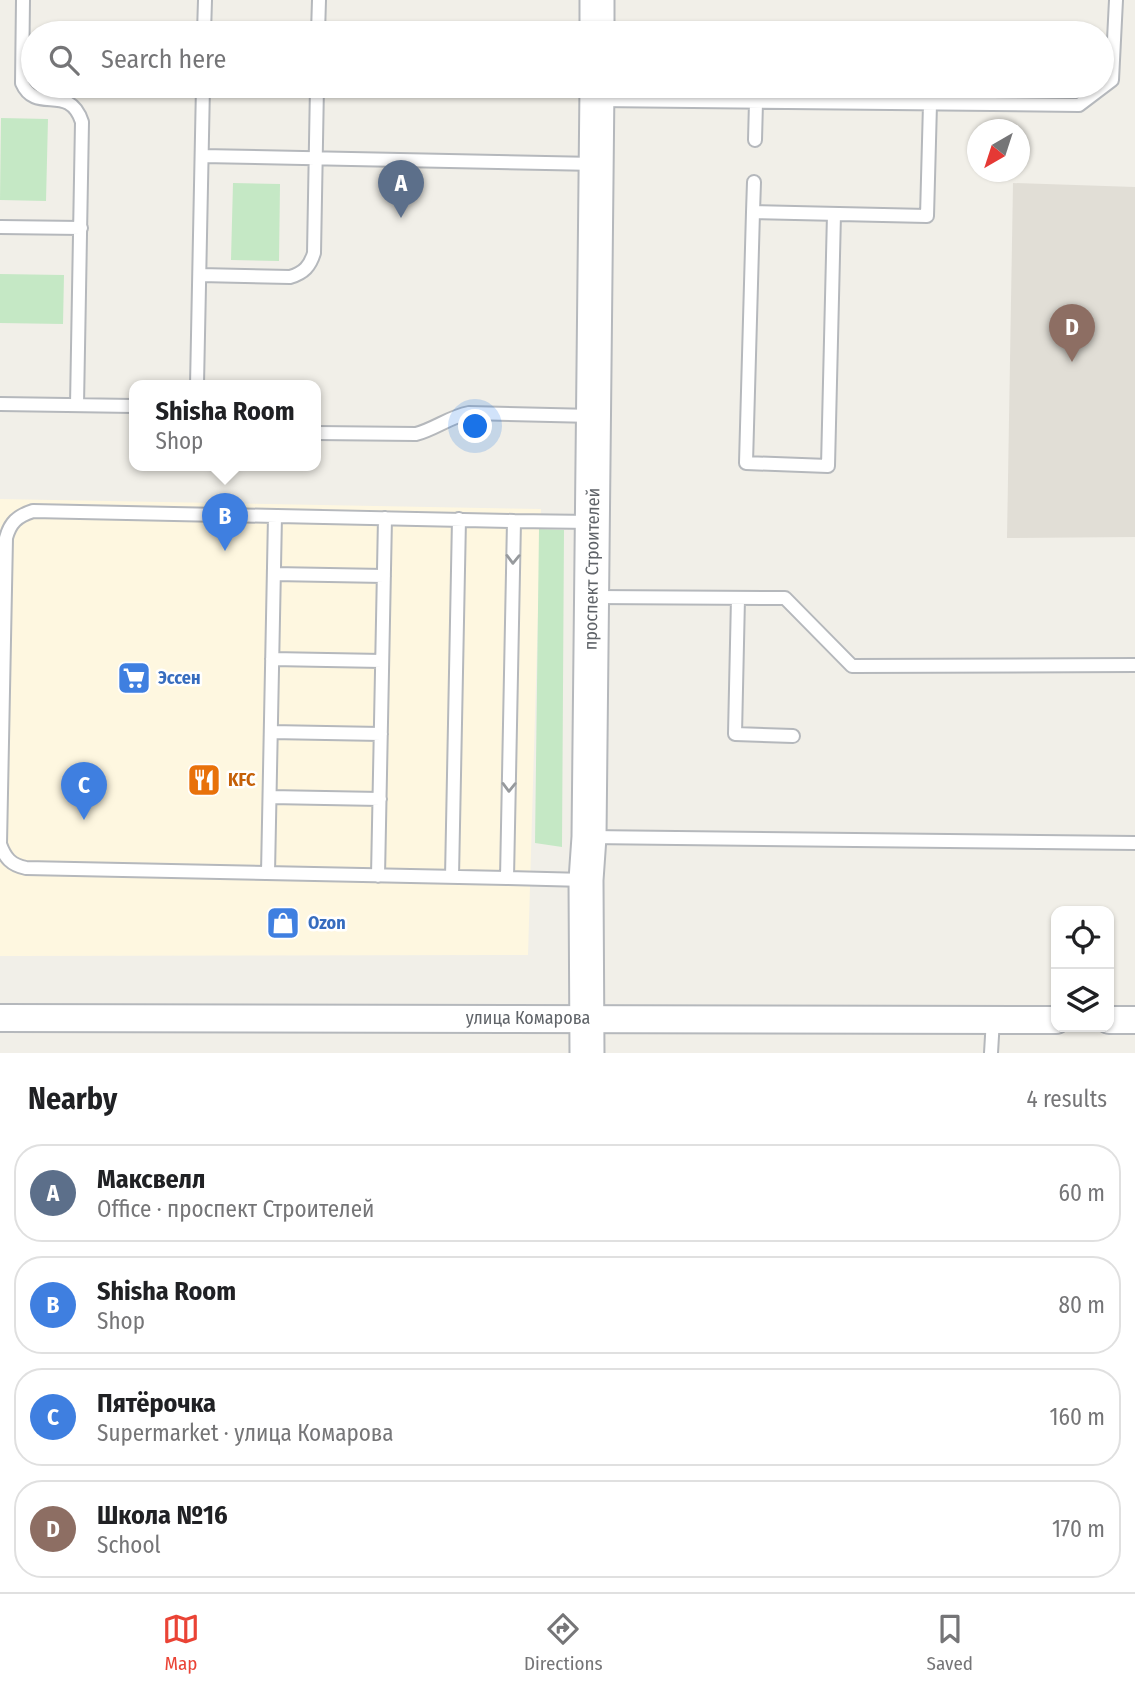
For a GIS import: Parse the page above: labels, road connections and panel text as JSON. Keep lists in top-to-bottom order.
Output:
{
  "streets": {
    "street": ["проспект Строителей", "улица Комарова"]
  },
  "crossings": [
    ["проспект Строителей", "улица Комарова"]
  ],
  "places": {
    "supermarket": ["Эссен"],
    "restaurant": ["KFC"],
    "shop": ["Ozon"]
  },
  "north": "bottom left",
  "page": {
    "search": "Search here",
    "pins": [
      "A",
      "D",
      "B",
      "C"
    ],
    "popup": ["Shisha Room", "Shop"],
    "heading": ["Nearby", "4 results"],
    "list": [
      {
        "mark": "A",
        "name": "Максвелл",
        "note": "Office · проспект Строителей",
        "value": "60 m"
      },
      {
        "mark": "B",
        "name": "Shisha Room",
        "note": "Shop",
        "value": "80 m"
      },
      {
        "mark": "C",
        "name": "Пятёрочка",
        "note": "Supermarket · улица Комарова",
        "value": "160 m"
      },
      {
        "mark": "D",
        "name": "Школа №16",
        "note": "School",
        "value": "170 m"
      }
    ],
    "nav": ["Map", "Directions", "Saved"]
  }
}
